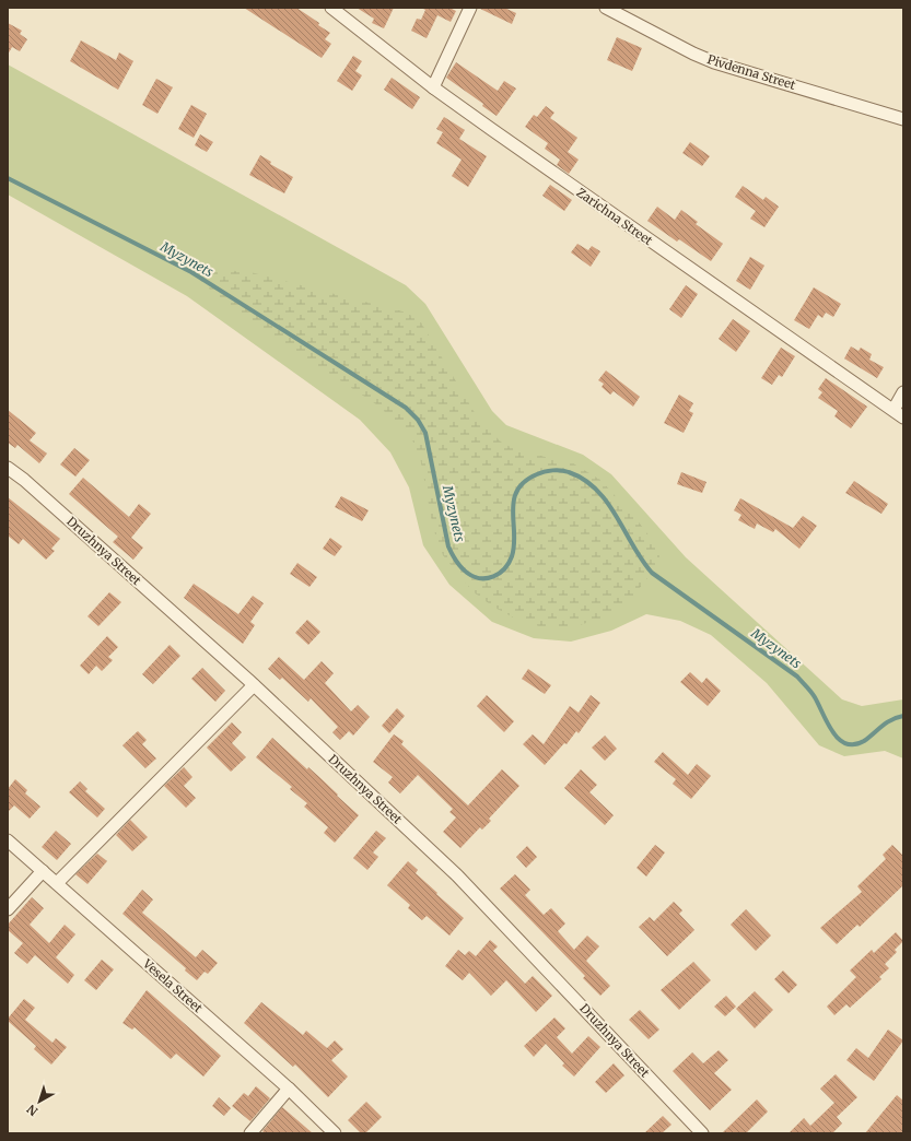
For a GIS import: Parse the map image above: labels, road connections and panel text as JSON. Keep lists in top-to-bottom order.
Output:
{
  "streets": {
    "street": [
      "Pivdenna Street",
      "Zarichna Street",
      "Druzhnya Street",
      "Vesela Street"
    ]
  },
  "water": ["Myzynets"],
  "north": "bottom left"
}
